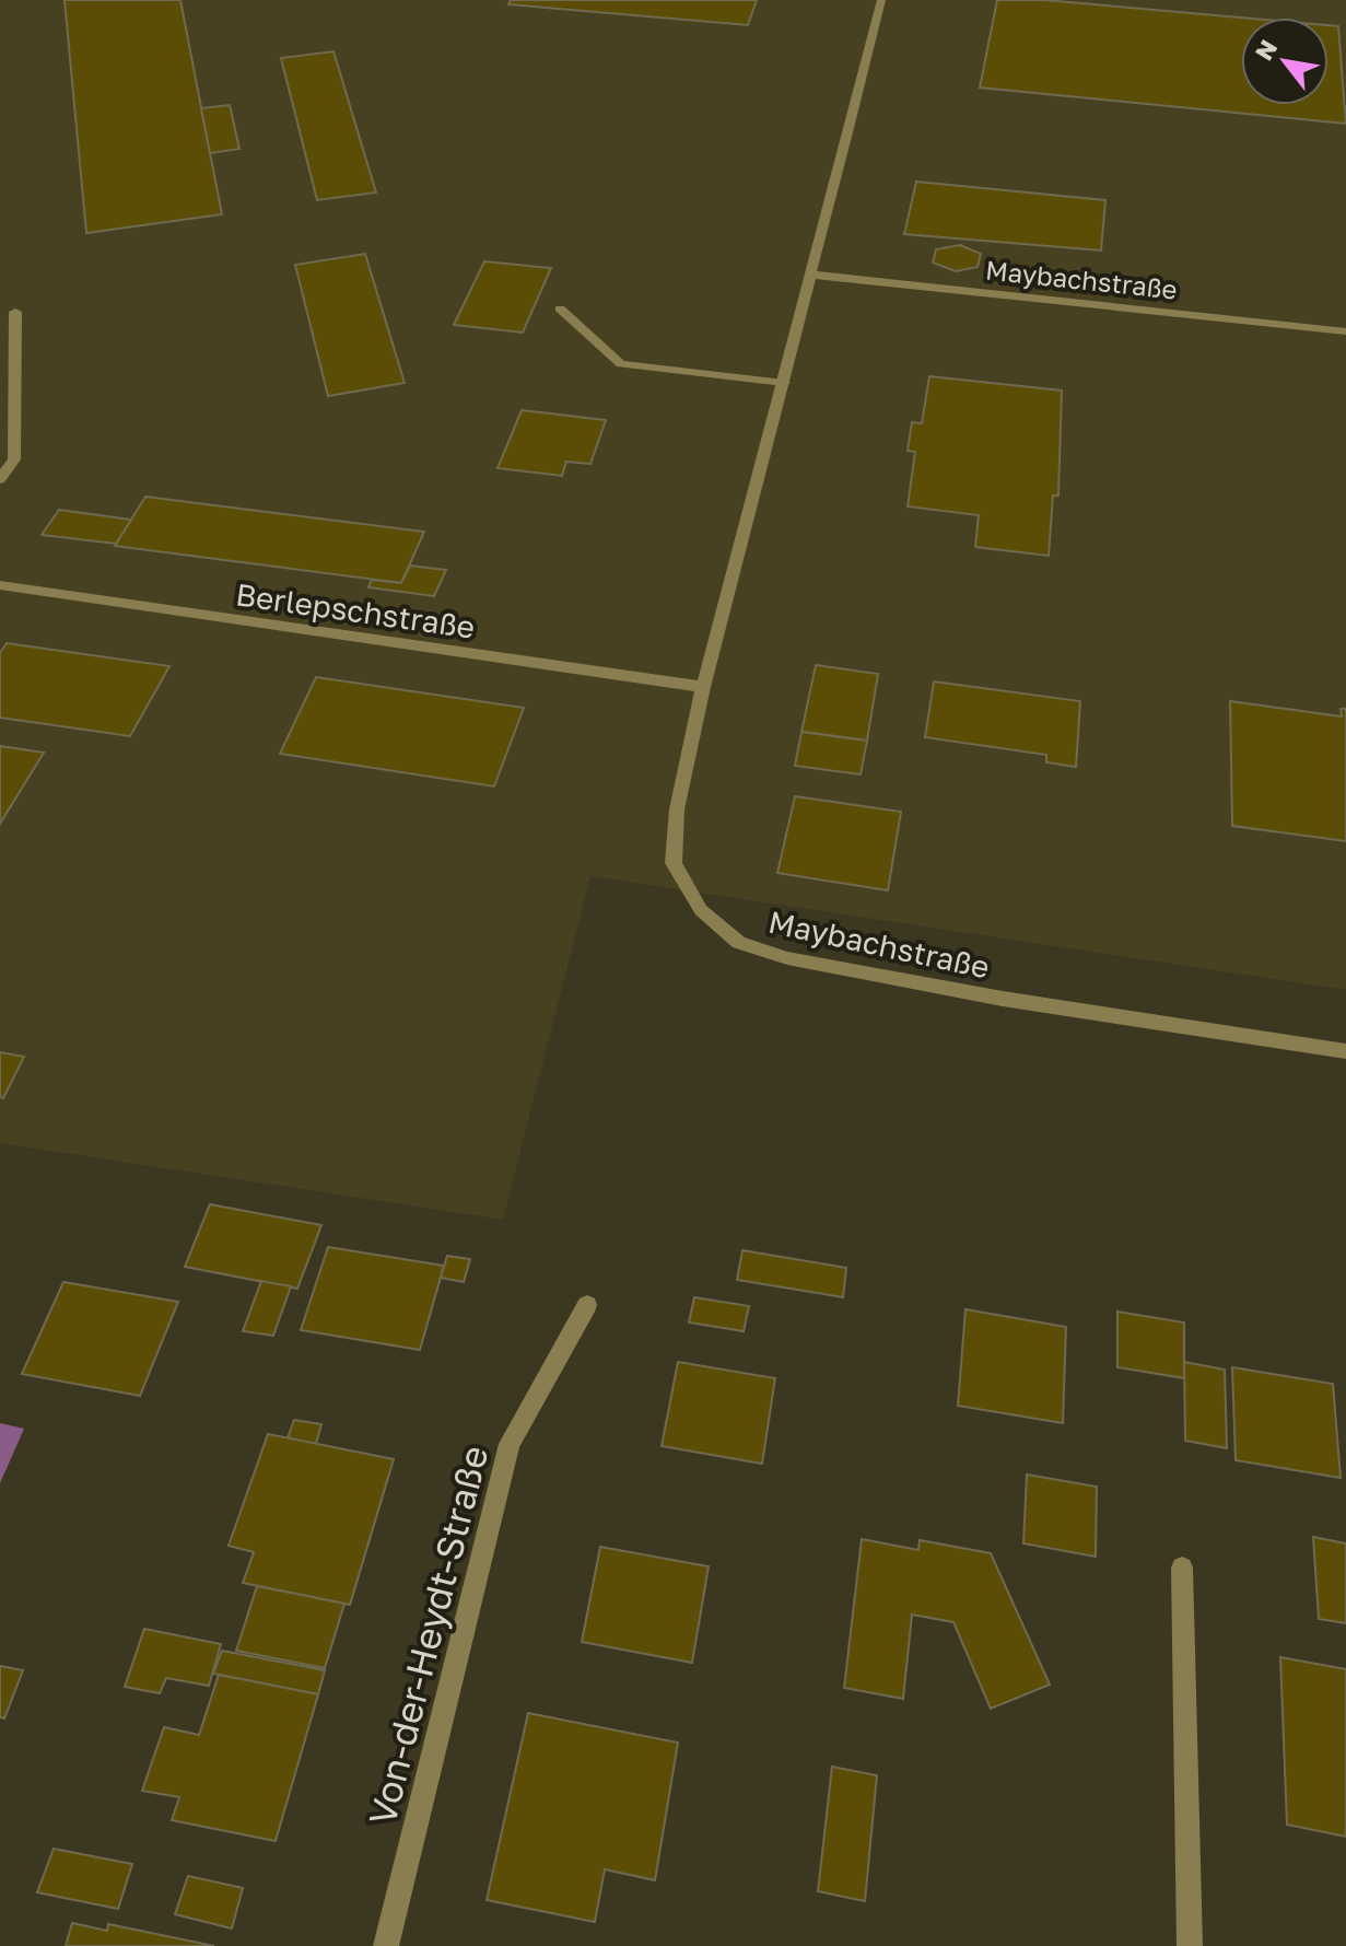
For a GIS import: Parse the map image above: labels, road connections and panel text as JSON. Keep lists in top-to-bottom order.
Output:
{
  "streets": {
    "street": ["Maybachstraße", "Berlepschstraße", "Von-der-Heydt-Straße"]
  },
  "crossings": [
    ["Maybachstraße", "Berlepschstraße"]
  ],
  "north": "top left"
}
